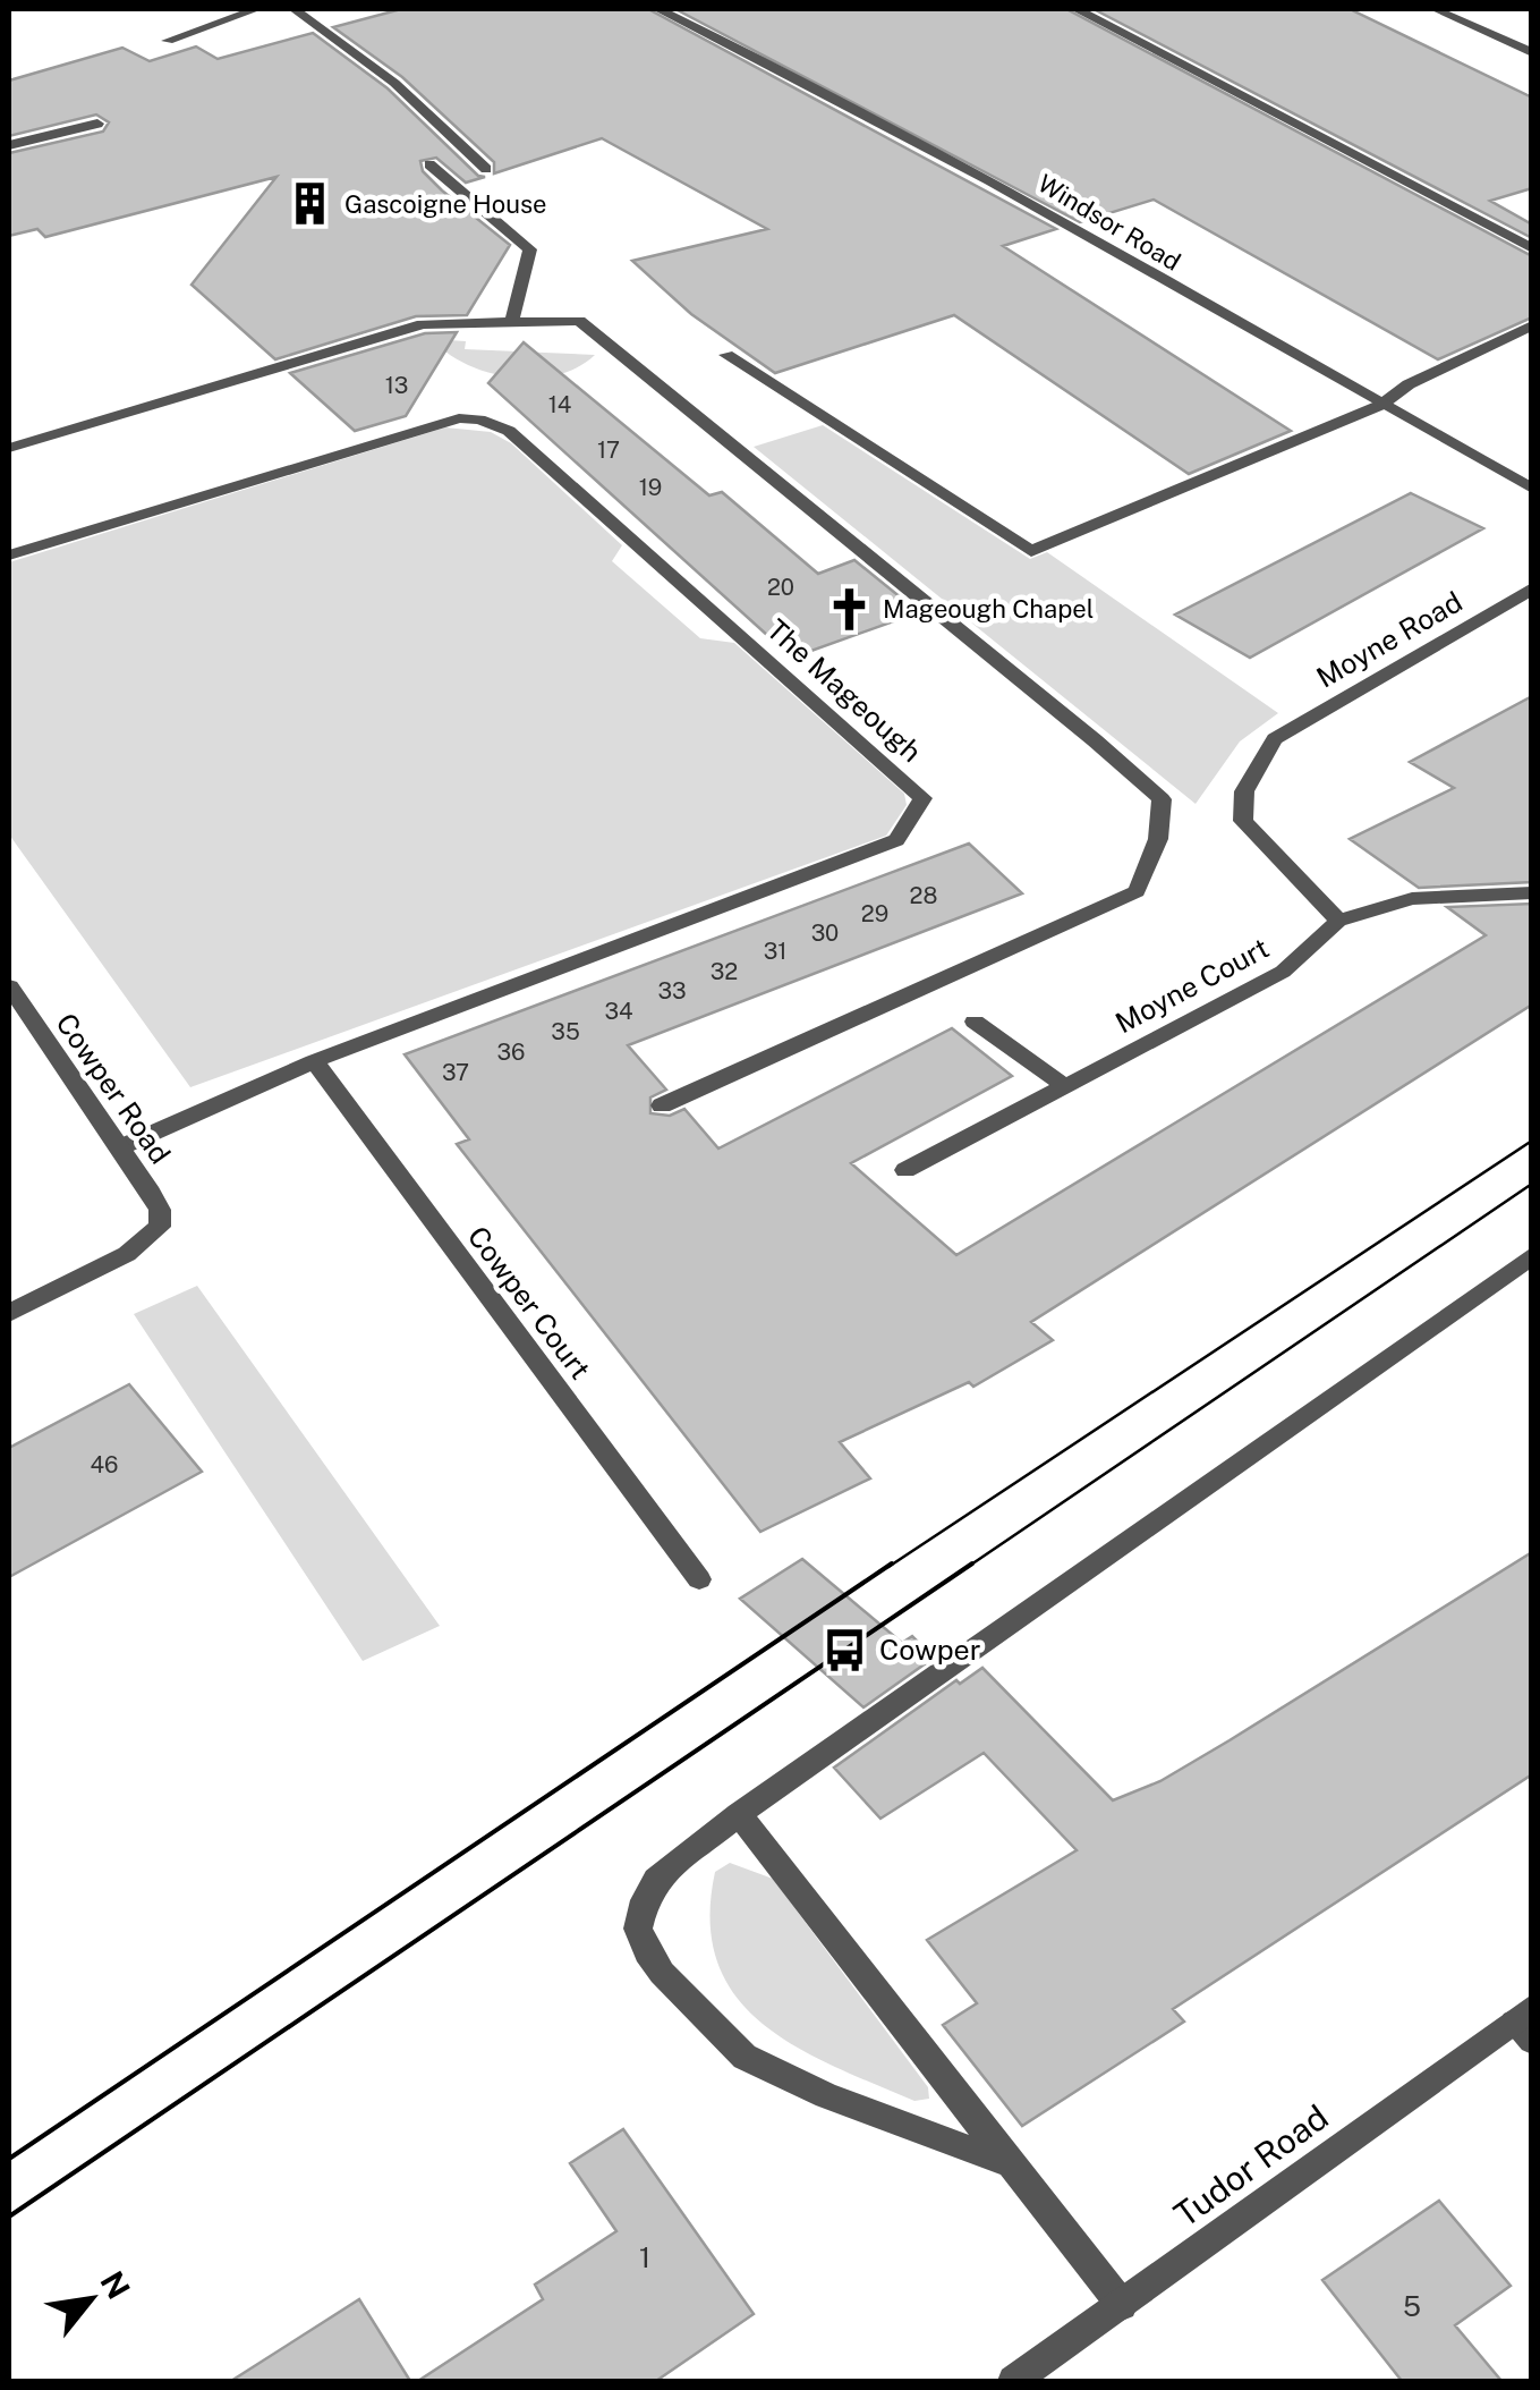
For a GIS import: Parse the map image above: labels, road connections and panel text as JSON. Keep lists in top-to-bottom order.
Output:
{
  "streets": {
    "street": [
      "Windsor Road",
      "Moyne Road",
      "The Mageough",
      "Moyne Court",
      "Cowper Road",
      "Cowper Court",
      "Tudor Road"
    ]
  },
  "crossings": [
    ["Moyne Road", "Moyne Court"],
    ["The Mageough", "Cowper Road"],
    ["The Mageough", "Cowper Court"]
  ],
  "places": {
    "building": ["Gascoigne House"],
    "church": ["Mageough Chapel"],
    "bus stop": ["Cowper"]
  },
  "house_numbers": [
    "13",
    "14",
    "17",
    "19",
    "20",
    "28",
    "29",
    "30",
    "31",
    "32",
    "33",
    "34",
    "35",
    "36",
    "37",
    "46",
    "1",
    "5"
  ],
  "north": "top right"
}
